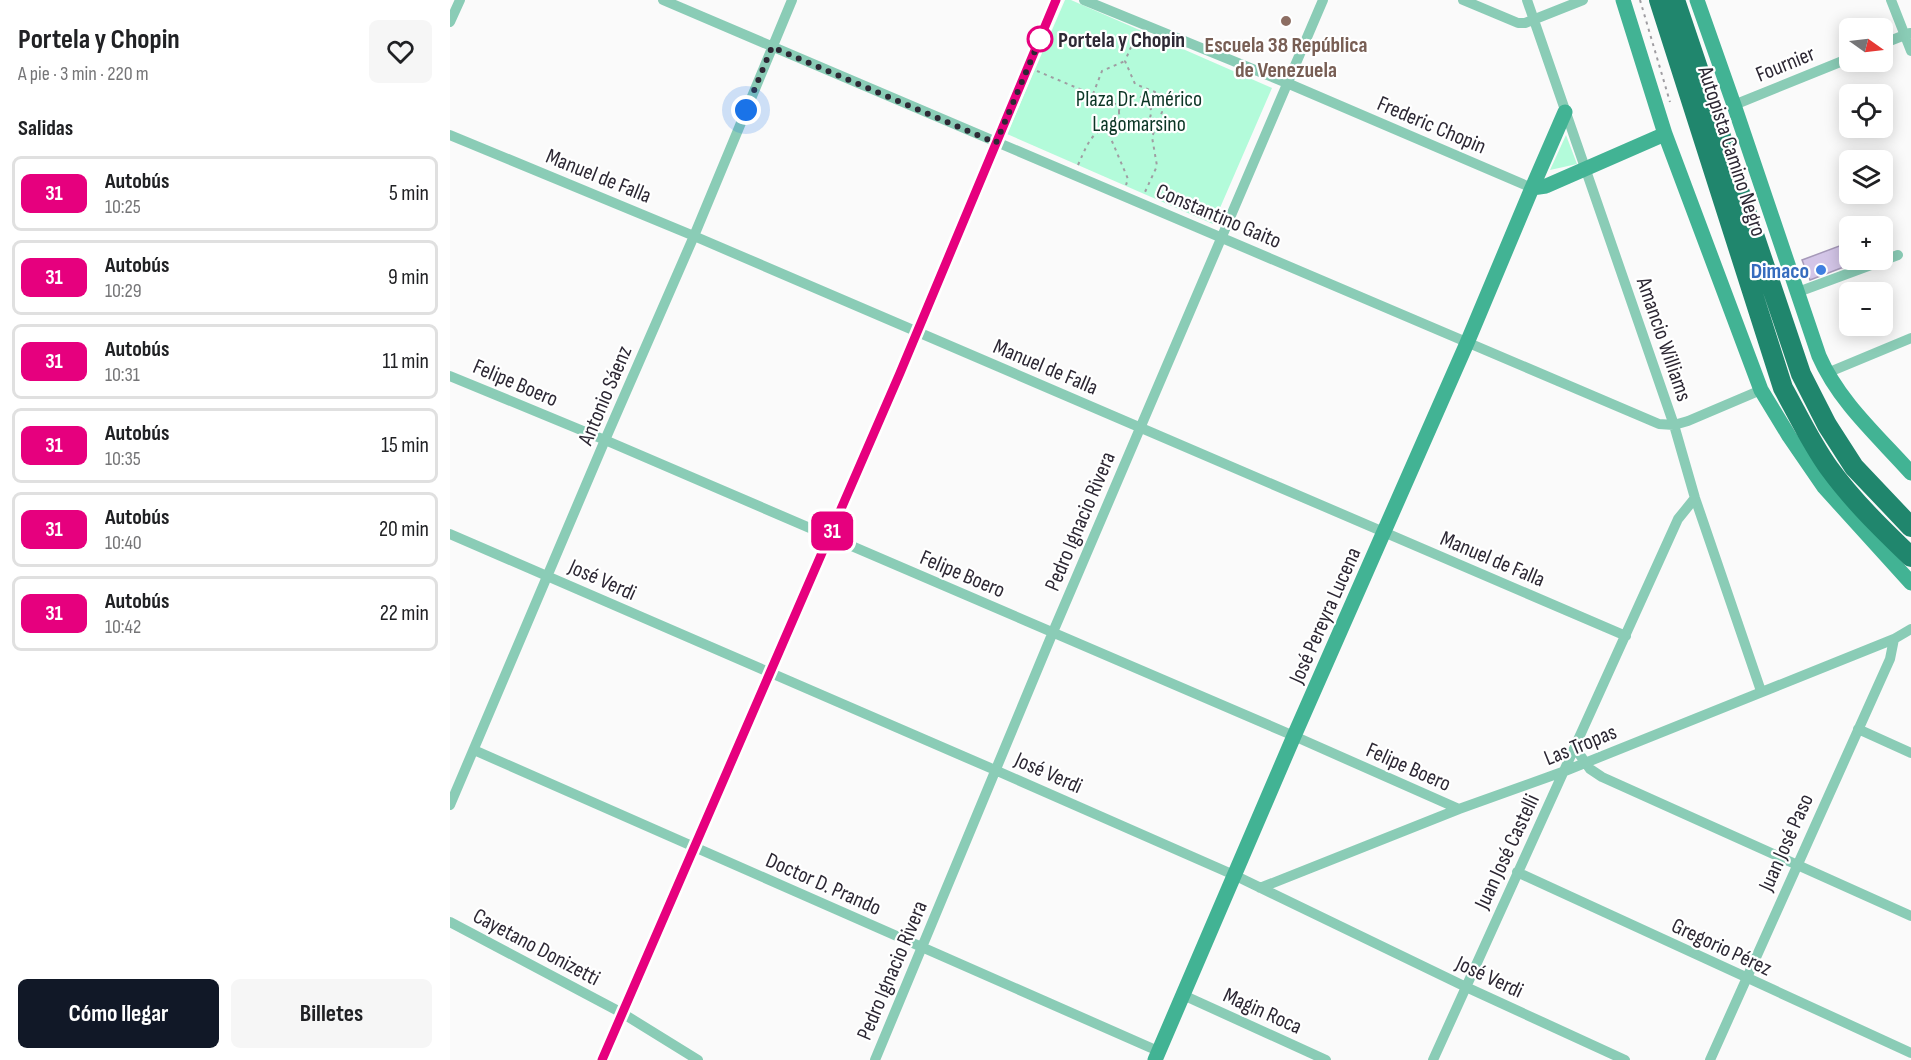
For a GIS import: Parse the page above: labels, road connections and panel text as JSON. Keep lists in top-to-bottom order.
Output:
{
  "streets": {
    "highway": ["Autopista Camino Negro"],
    "street": [
      "Fournier",
      "Frederic Chopin",
      "Manuel de Falla",
      "Constantino Gaito",
      "Amancio Williams",
      "Felipe Boero",
      "Antonio Sáenz",
      "Pedro Ignacio Rivera",
      "José Verdi",
      "José Pereyra Lucena",
      "Las Tropas",
      "Juan José Paso",
      "Juan José Castelli",
      "Doctor D. Prando",
      "Cayetano Donizetti",
      "Gregorio Pérez",
      "Magin Roca"
    ]
  },
  "crossings": [
    ["Frederic Chopin", "Pedro Ignacio Rivera"],
    ["Frederic Chopin", "José Pereyra Lucena"],
    ["Manuel de Falla", "Antonio Sáenz"],
    ["Manuel de Falla", "Pedro Ignacio Rivera"],
    ["Manuel de Falla", "José Pereyra Lucena"],
    ["Manuel de Falla", "Juan José Castelli"],
    ["Constantino Gaito", "Amancio Williams"],
    ["Constantino Gaito", "Antonio Sáenz"],
    ["Constantino Gaito", "Pedro Ignacio Rivera"],
    ["Constantino Gaito", "José Pereyra Lucena"],
    ["Amancio Williams", "José Pereyra Lucena"],
    ["Amancio Williams", "Las Tropas"],
    ["Amancio Williams", "Juan José Castelli"],
    ["Felipe Boero", "Antonio Sáenz"],
    ["Felipe Boero", "Pedro Ignacio Rivera"],
    ["Felipe Boero", "José Pereyra Lucena"],
    ["Felipe Boero", "Las Tropas"],
    ["Antonio Sáenz", "José Verdi"],
    ["Antonio Sáenz", "Doctor D. Prando"],
    ["Pedro Ignacio Rivera", "José Verdi"],
    ["Pedro Ignacio Rivera", "Doctor D. Prando"],
    ["José Verdi", "José Pereyra Lucena"],
    ["José Verdi", "Las Tropas"],
    ["José Verdi", "Juan José Castelli"],
    ["José Pereyra Lucena", "Doctor D. Prando"],
    ["José Pereyra Lucena", "Magin Roca"],
    ["Las Tropas", "Juan José Paso"],
    ["Las Tropas", "Juan José Castelli"],
    ["Juan José Paso", "Gregorio Pérez"],
    ["Juan José Castelli", "Gregorio Pérez"]
  ],
  "parks": ["Plaza Dr. Américo Lagomarsino"],
  "places": ["Escuela 38 República de Venezuela", "Portela y Chopin", "Dimaco"],
  "lines": ["bus line 31"],
  "north": "right",
  "page": {
    "heading": [
      ["Portela y Chopin", "A pie · 3 min · 220 m"],
      "Salidas"
    ],
    "on_map": "31",
    "map_buttons": ["+", "−"],
    "list": [
      {
        "mark": "31",
        "name": "Autobús",
        "note": "10:25",
        "value": "5 min"
      },
      {
        "mark": "31",
        "name": "Autobús",
        "note": "10:29",
        "value": "9 min"
      },
      {
        "mark": "31",
        "name": "Autobús",
        "note": "10:31",
        "value": "11 min"
      },
      {
        "mark": "31",
        "name": "Autobús",
        "note": "10:35",
        "value": "15 min"
      },
      {
        "mark": "31",
        "name": "Autobús",
        "note": "10:40",
        "value": "20 min"
      },
      {
        "mark": "31",
        "name": "Autobús",
        "note": "10:42",
        "value": "22 min"
      }
    ],
    "buttons": ["Cómo llegar", "Billetes"]
  }
}
